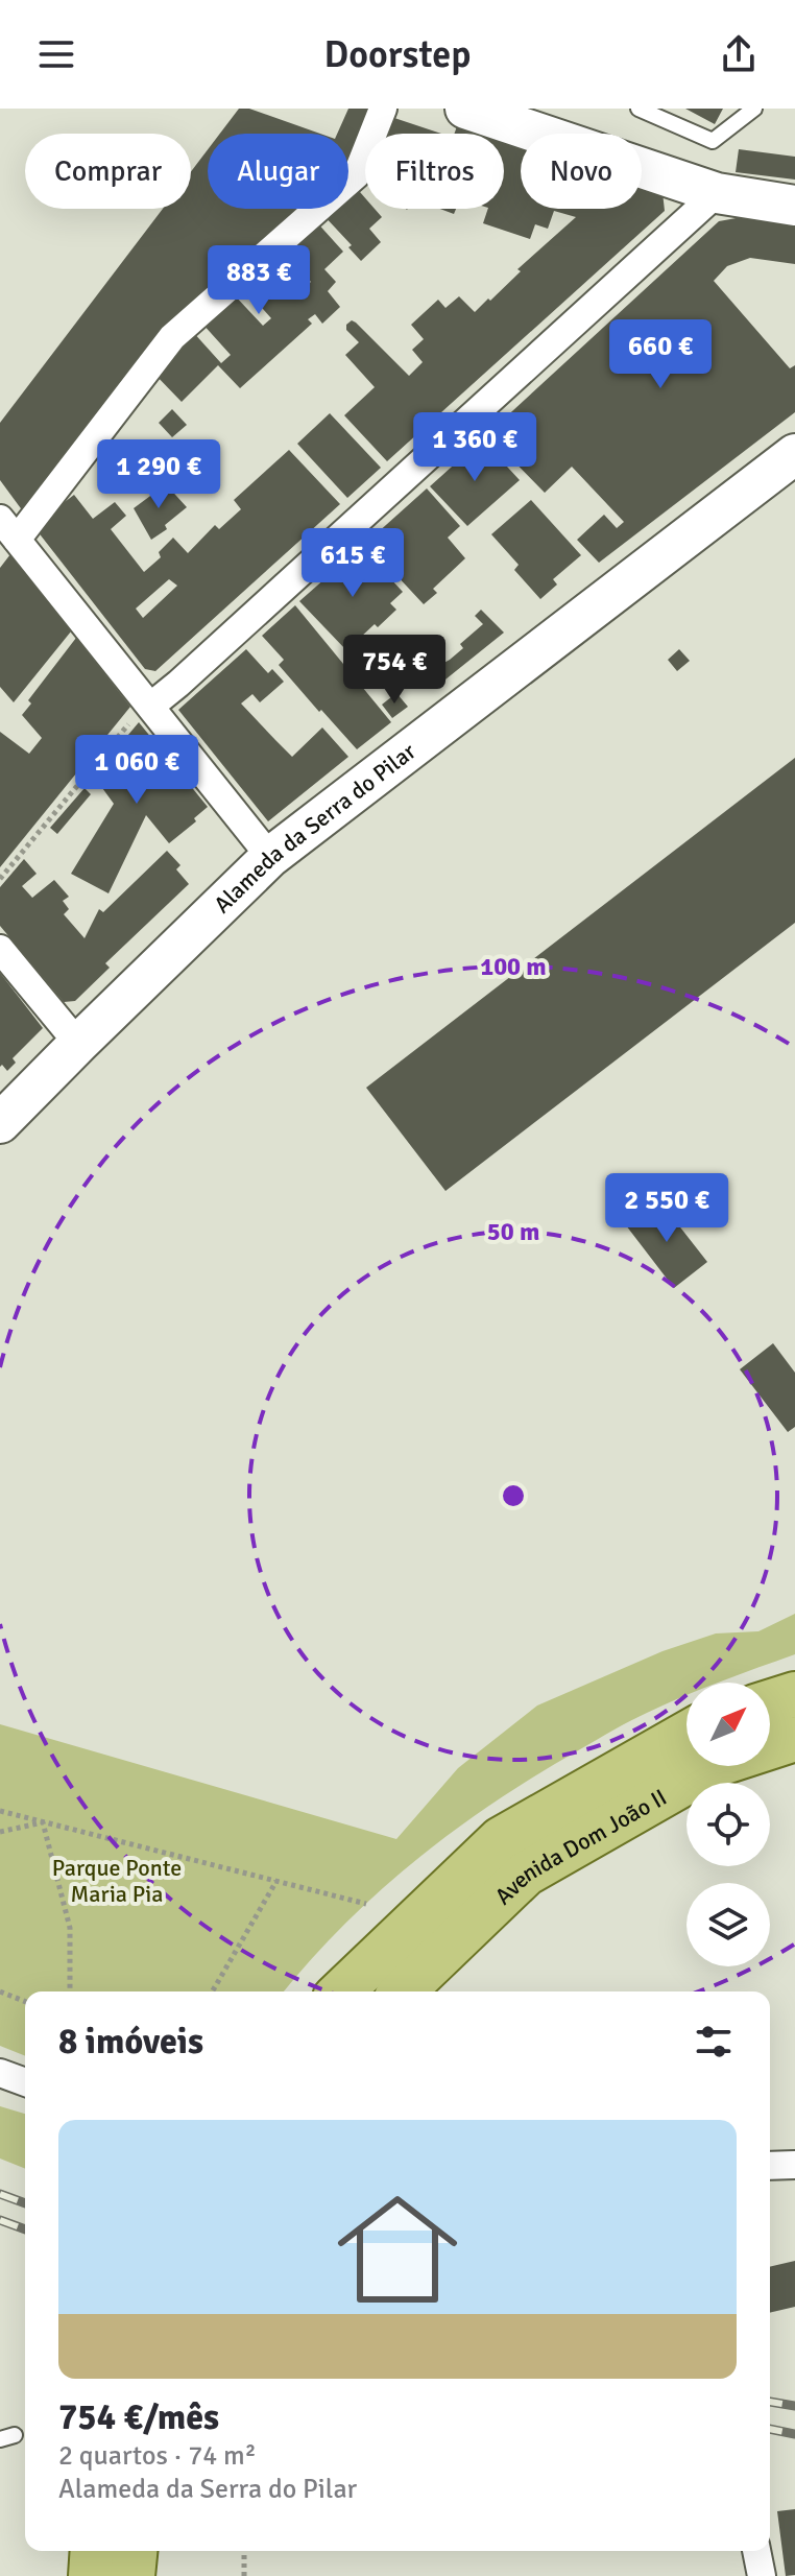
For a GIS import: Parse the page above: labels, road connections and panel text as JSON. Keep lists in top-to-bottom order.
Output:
{
  "streets": {
    "main road": ["Avenida Dom João II"],
    "street": ["Alameda da Serra do Pilar"]
  },
  "parks": ["Parque Ponte Maria Pia"],
  "north": "top right",
  "page": {
    "header": "Doorstep",
    "chip": [
      "Comprar",
      "Alugar",
      "Filtros",
      "Novo"
    ],
    "price": [
      "883 €",
      "660 €",
      "1 360 €",
      "1 290 €",
      "615 €",
      "754 €",
      "1 060 €",
      "2 550 €"
    ],
    "heading": "8 imóveis",
    "list": [
      {
        "name": "754 €/mês",
        "note": "2 quartos · 74 m² · Alameda da Serra do Pilar"
      }
    ]
  },
  "rings": ["100 m", "50 m"]
}
